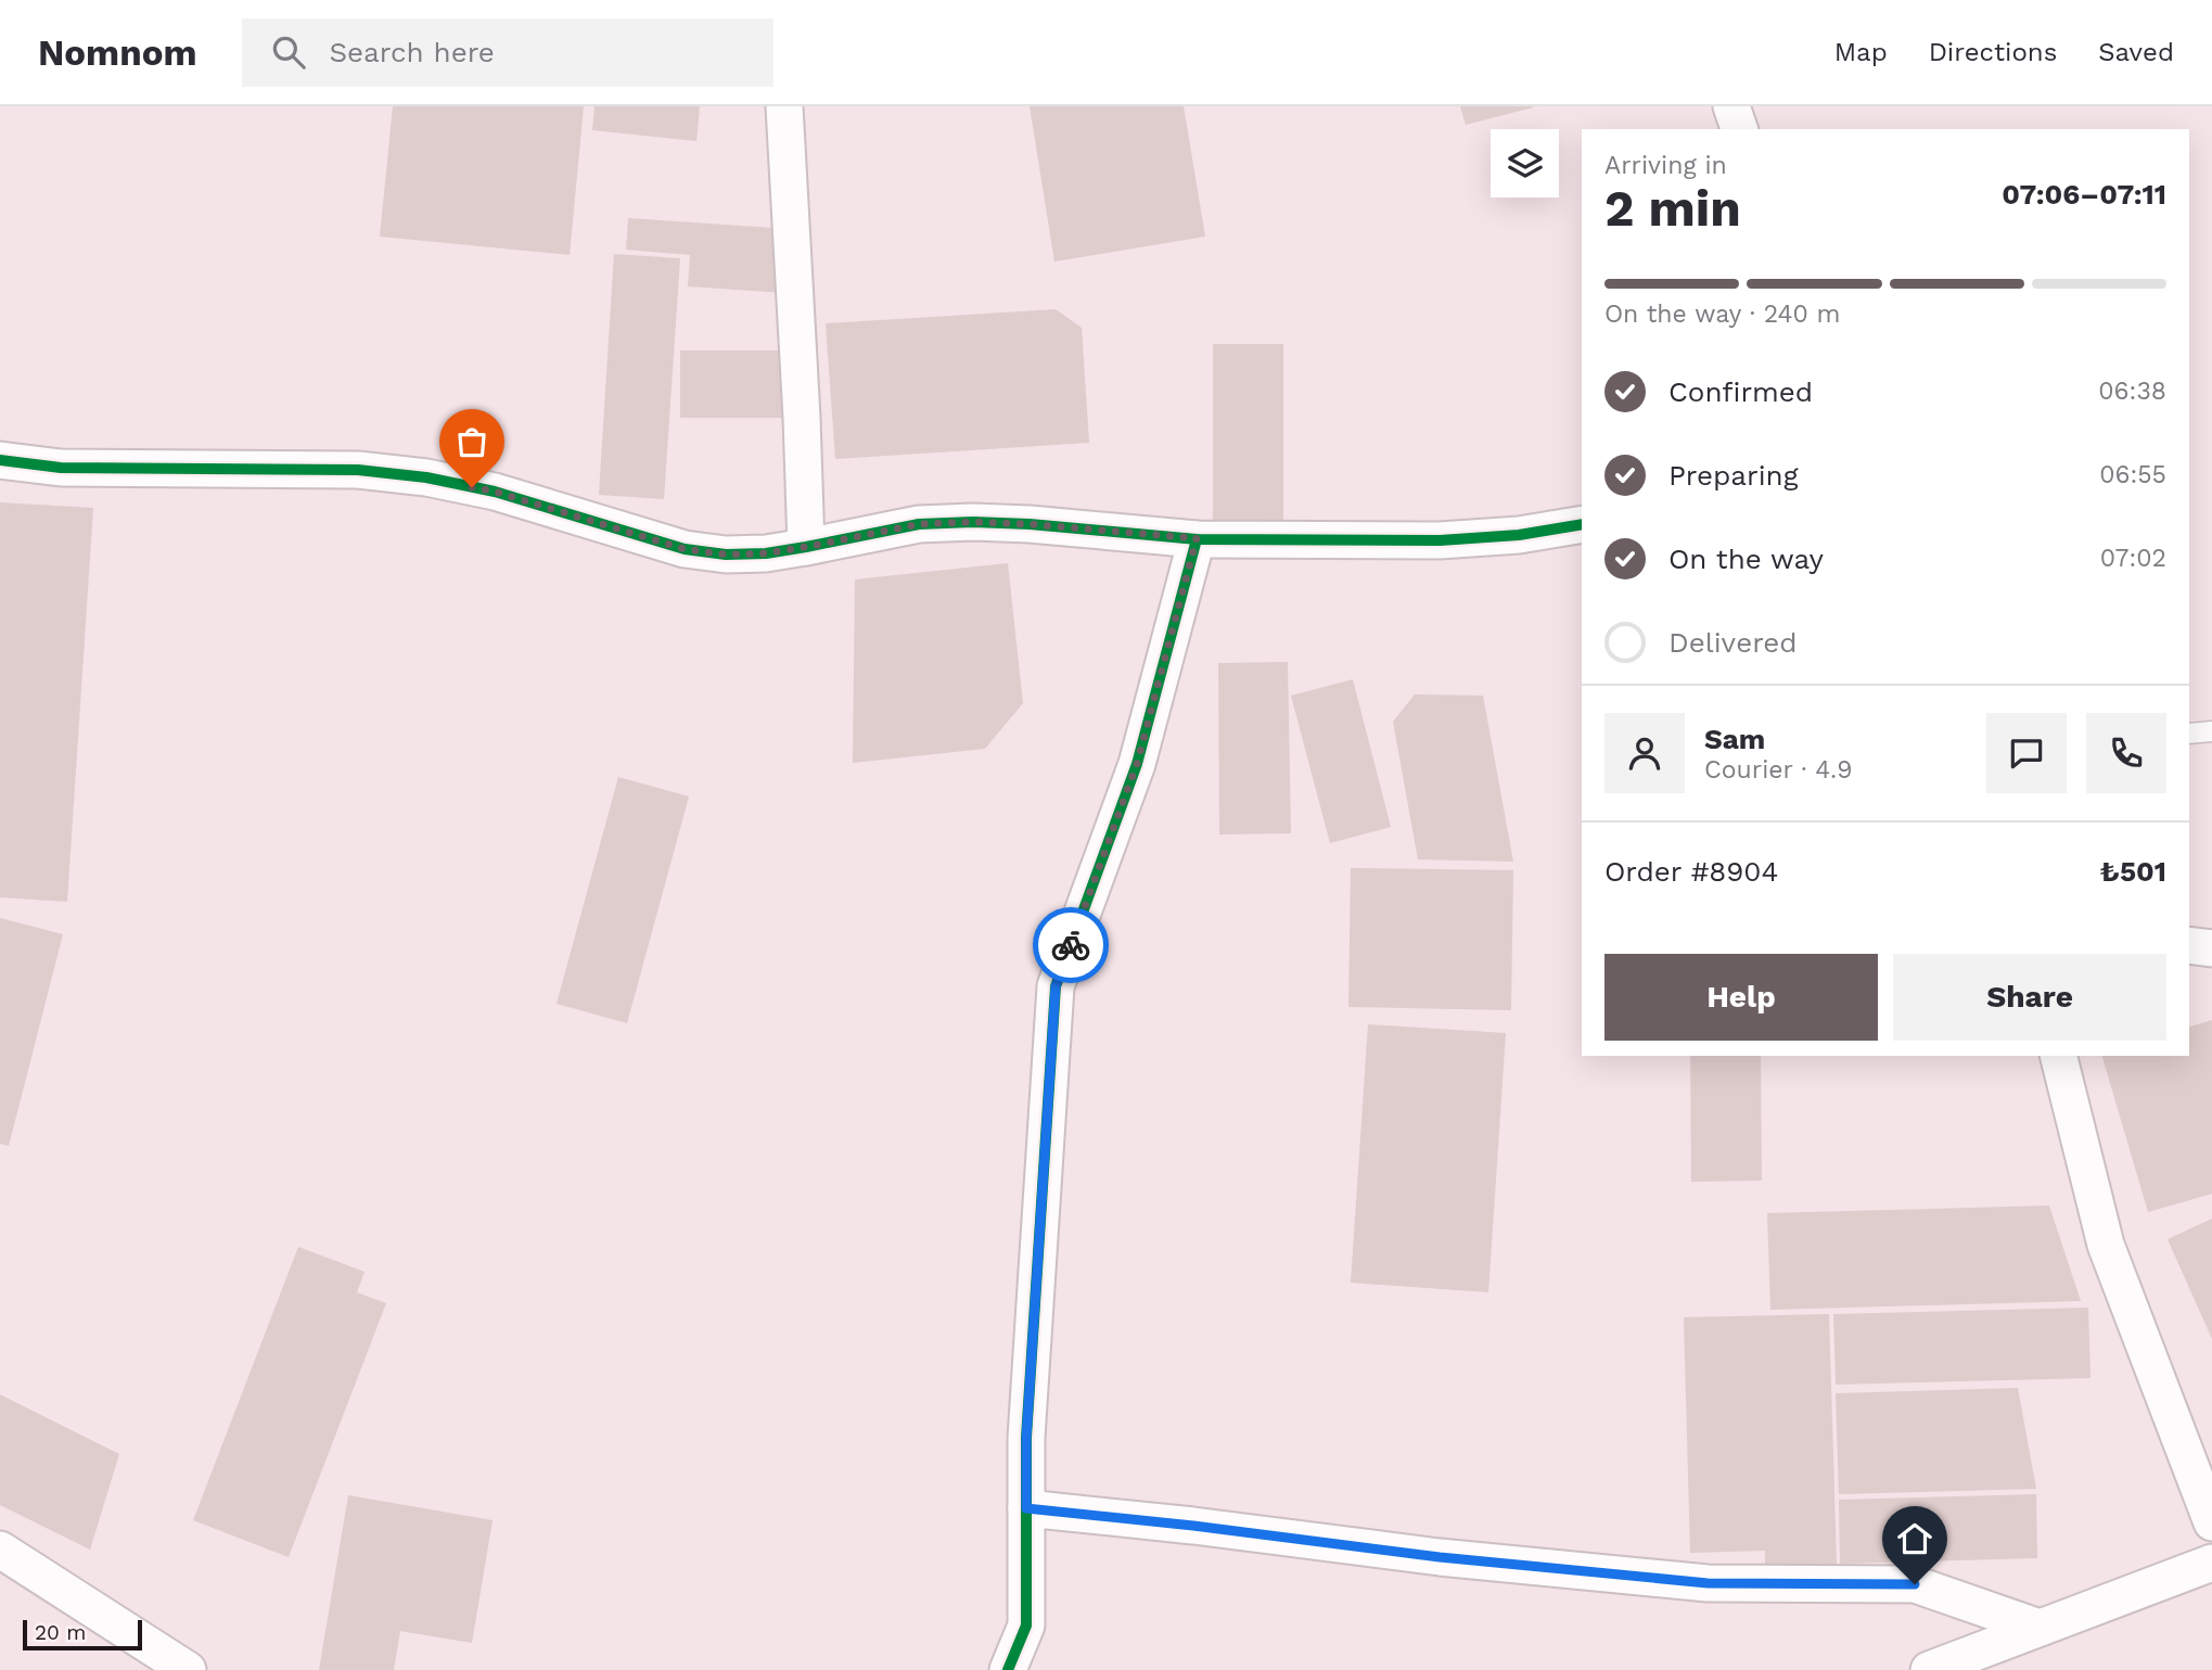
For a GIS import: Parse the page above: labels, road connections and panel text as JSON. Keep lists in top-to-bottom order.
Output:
{
  "scale_bar": "20 m",
  "page": {
    "header": "Nomnom",
    "search": "Search here",
    "nav": ["Map", "Directions", "Saved"],
    "heading": ["2 min", "Arriving in", "07:06–07:11"],
    "panel": [
      "Sam",
      "Courier · 4.9",
      "Order #8904",
      "₺501"
    ],
    "bar": "On the way · 240 m",
    "list": [
      ["Confirmed", "06:38"],
      ["Preparing", "06:55"],
      ["On the way", "07:02"],
      "Delivered"
    ],
    "buttons": ["Help", "Share"],
    "scale": "20 m"
  }
}
